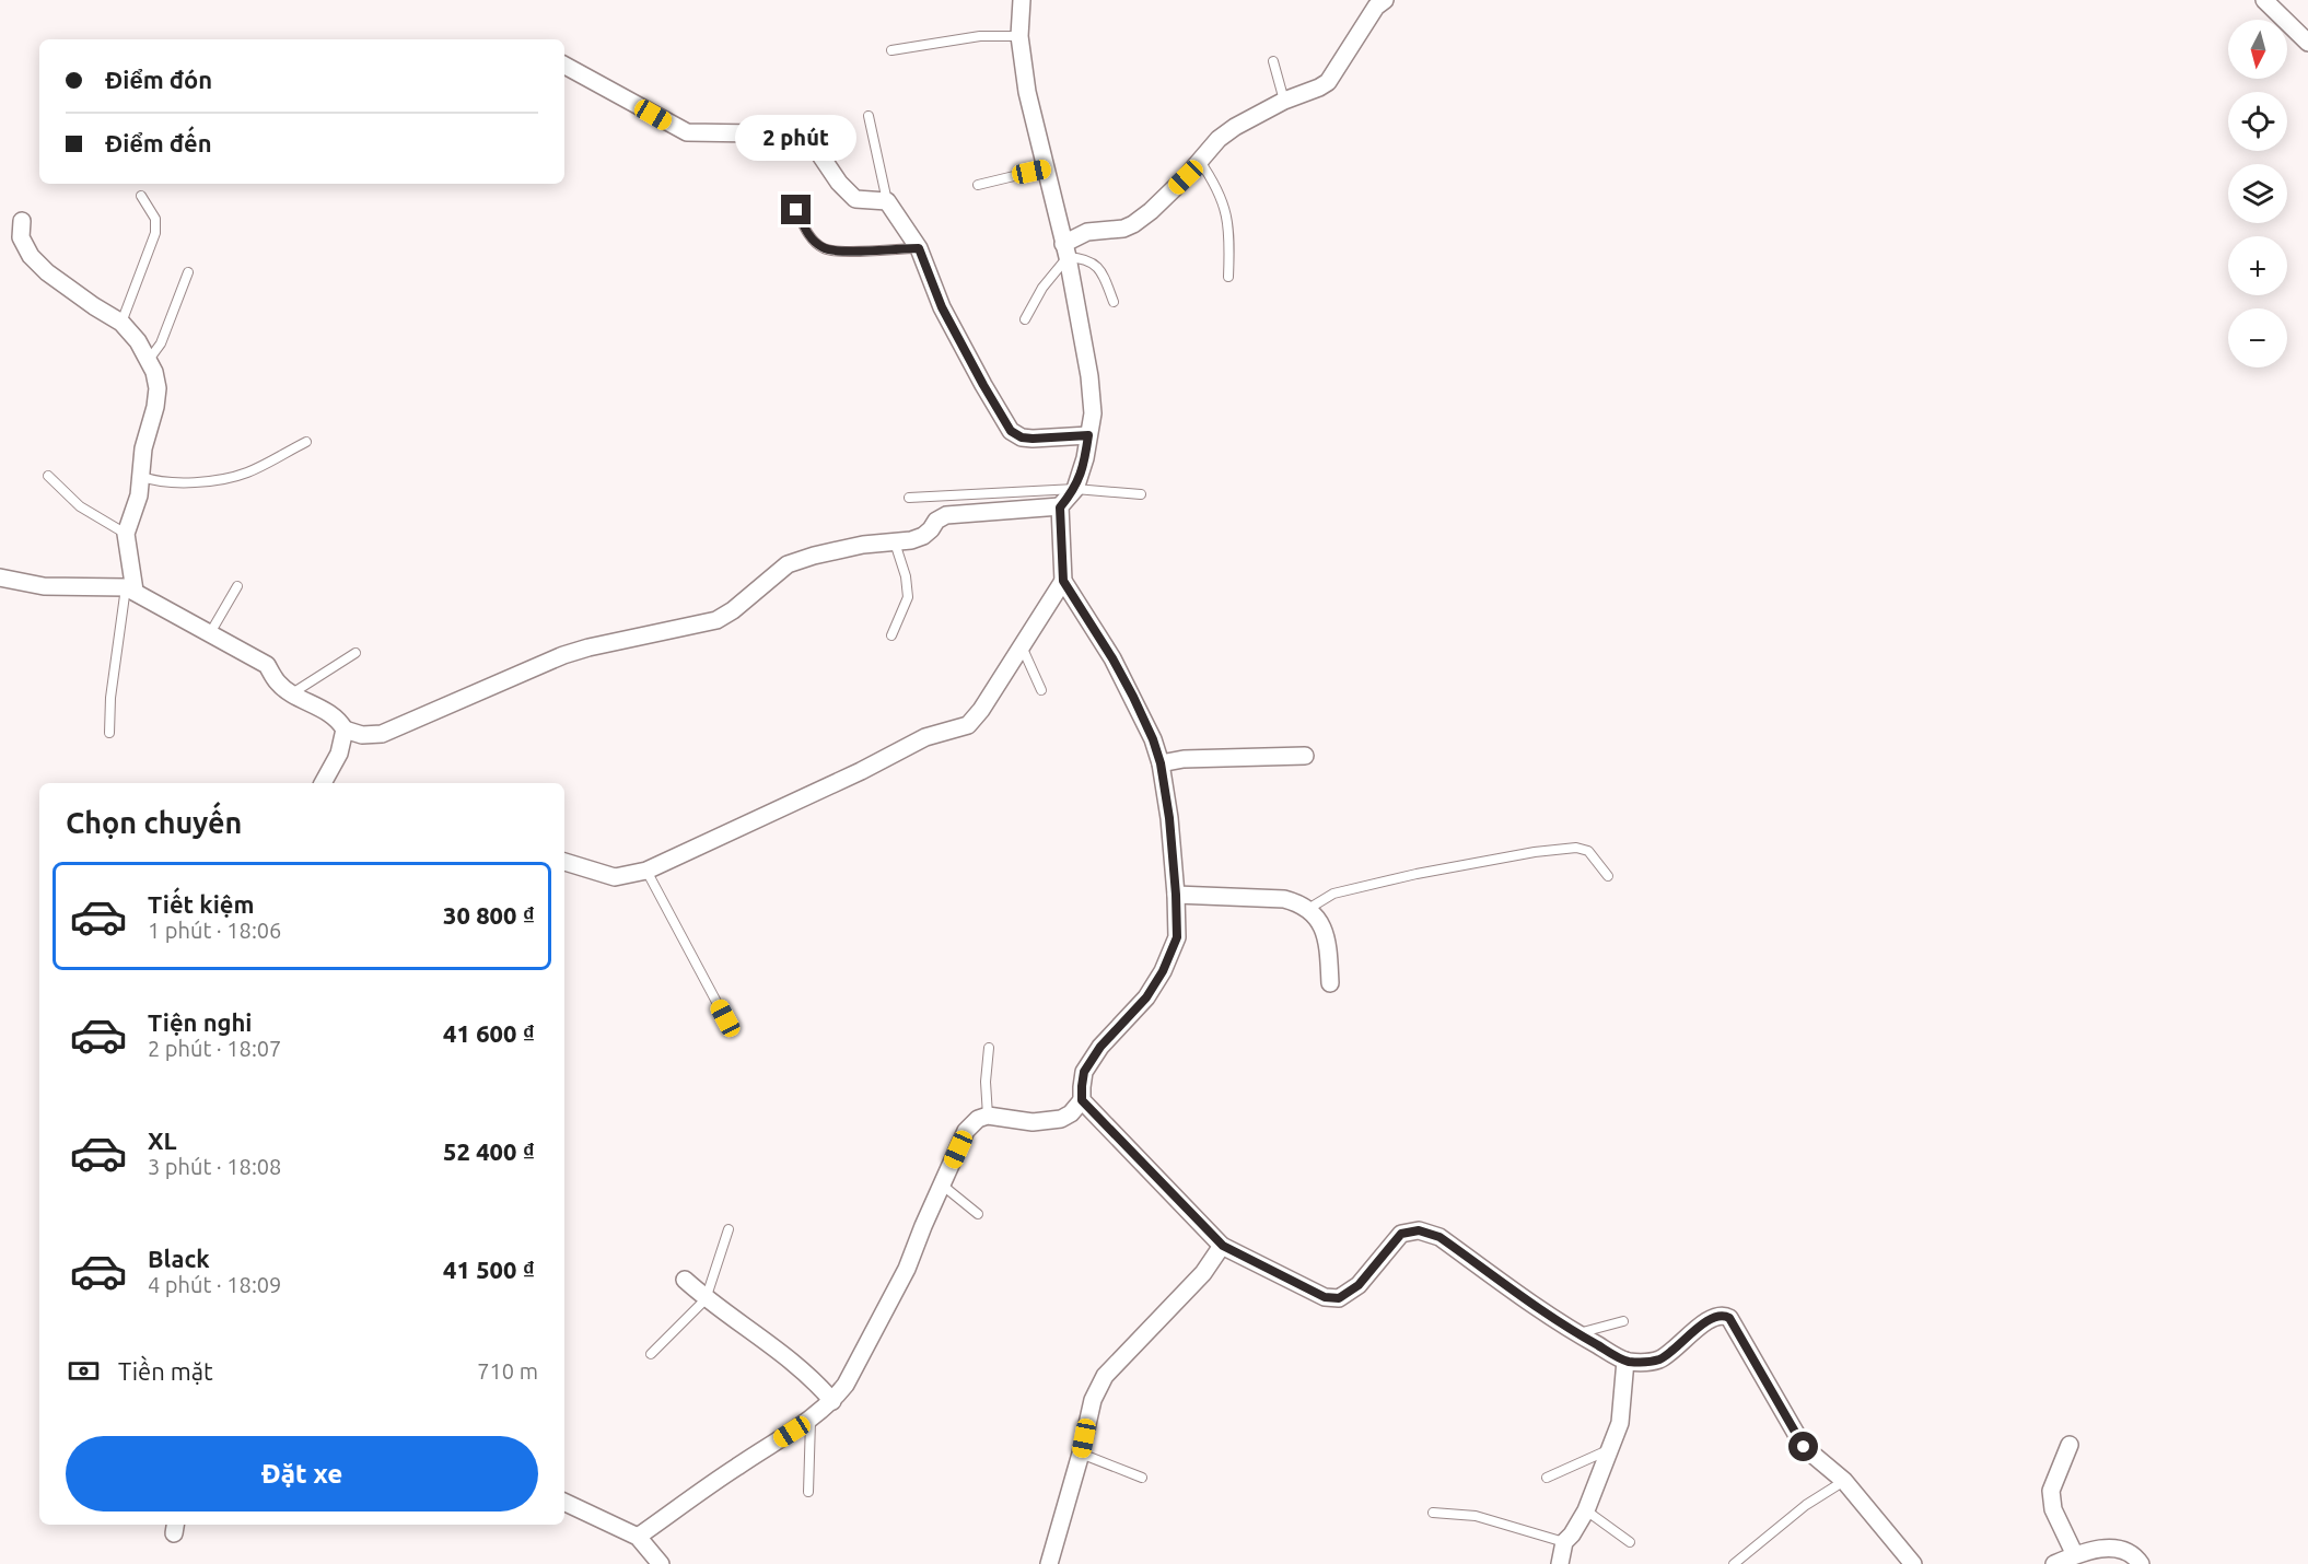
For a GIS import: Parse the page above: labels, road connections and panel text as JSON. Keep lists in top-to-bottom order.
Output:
{
  "north": "bottom",
  "page": {
    "map_buttons": ["+", "−"],
    "banner": ["Điểm đón", "Điểm đến"],
    "bubble": "2 phút",
    "heading": "Chọn chuyến",
    "list": [
      {
        "name": "Tiết kiệm",
        "note": "1 phút · 18:06",
        "value": "30 800 ₫"
      },
      {
        "name": "Tiện nghi",
        "note": "2 phút · 18:07",
        "value": "41 600 ₫"
      },
      {
        "name": "XL",
        "note": "3 phút · 18:08",
        "value": "52 400 ₫"
      },
      {
        "name": "Black",
        "note": "4 phút · 18:09",
        "value": "41 500 ₫"
      }
    ],
    "pay": ["Tiền mặt", "710 m"],
    "buttons": "Đặt xe"
  }
}
